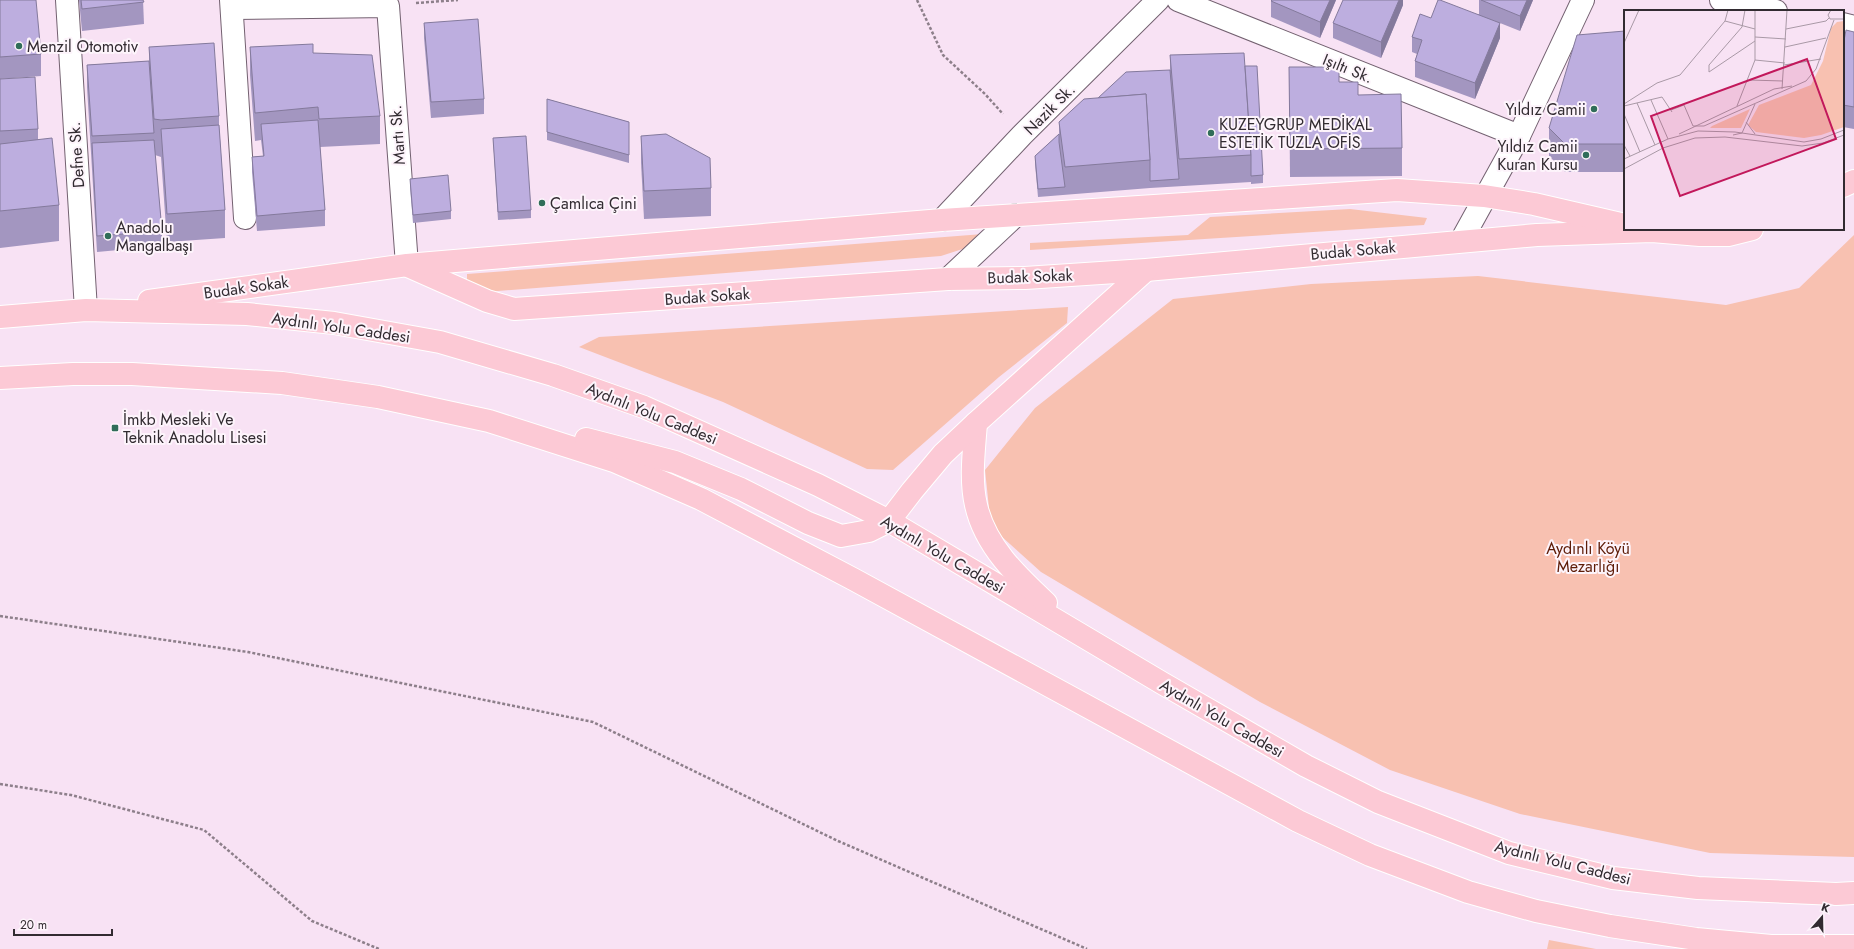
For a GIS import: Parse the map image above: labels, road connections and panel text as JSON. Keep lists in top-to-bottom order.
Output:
{
  "streets": {
    "main road": ["Budak Sokak", "Aydınlı Yolu Caddesi"],
    "street": [
      "Işıltı Sk.",
      "Nazik Sk.",
      "Martı Sk.",
      "Defne Sk."
    ]
  },
  "crossings": [
    ["Nazik Sk.", "Budak Sokak"],
    ["Martı Sk.", "Budak Sokak"],
    ["Defne Sk.", "Budak Sokak"],
    ["Defne Sk.", "Aydınlı Yolu Caddesi"],
    ["Budak Sokak", "Aydınlı Yolu Caddesi"]
  ],
  "parks": ["Aydınlı Köyü Mezarlığı"],
  "places": {
    "other": [
      "Menzil Otomotiv",
      "Yıldız Camii",
      "KUZEYGRUP MEDİKAL ESTETİK TUZLA OFİS",
      "Yıldız Camii Kuran Kursu",
      "Çamlıca Çini",
      "Anadolu Mangalbaşı"
    ],
    "transit": ["İmkb Mesleki Ve Teknik Anadolu Lisesi"]
  },
  "scale_bar": "20 m",
  "north": "top"
}
